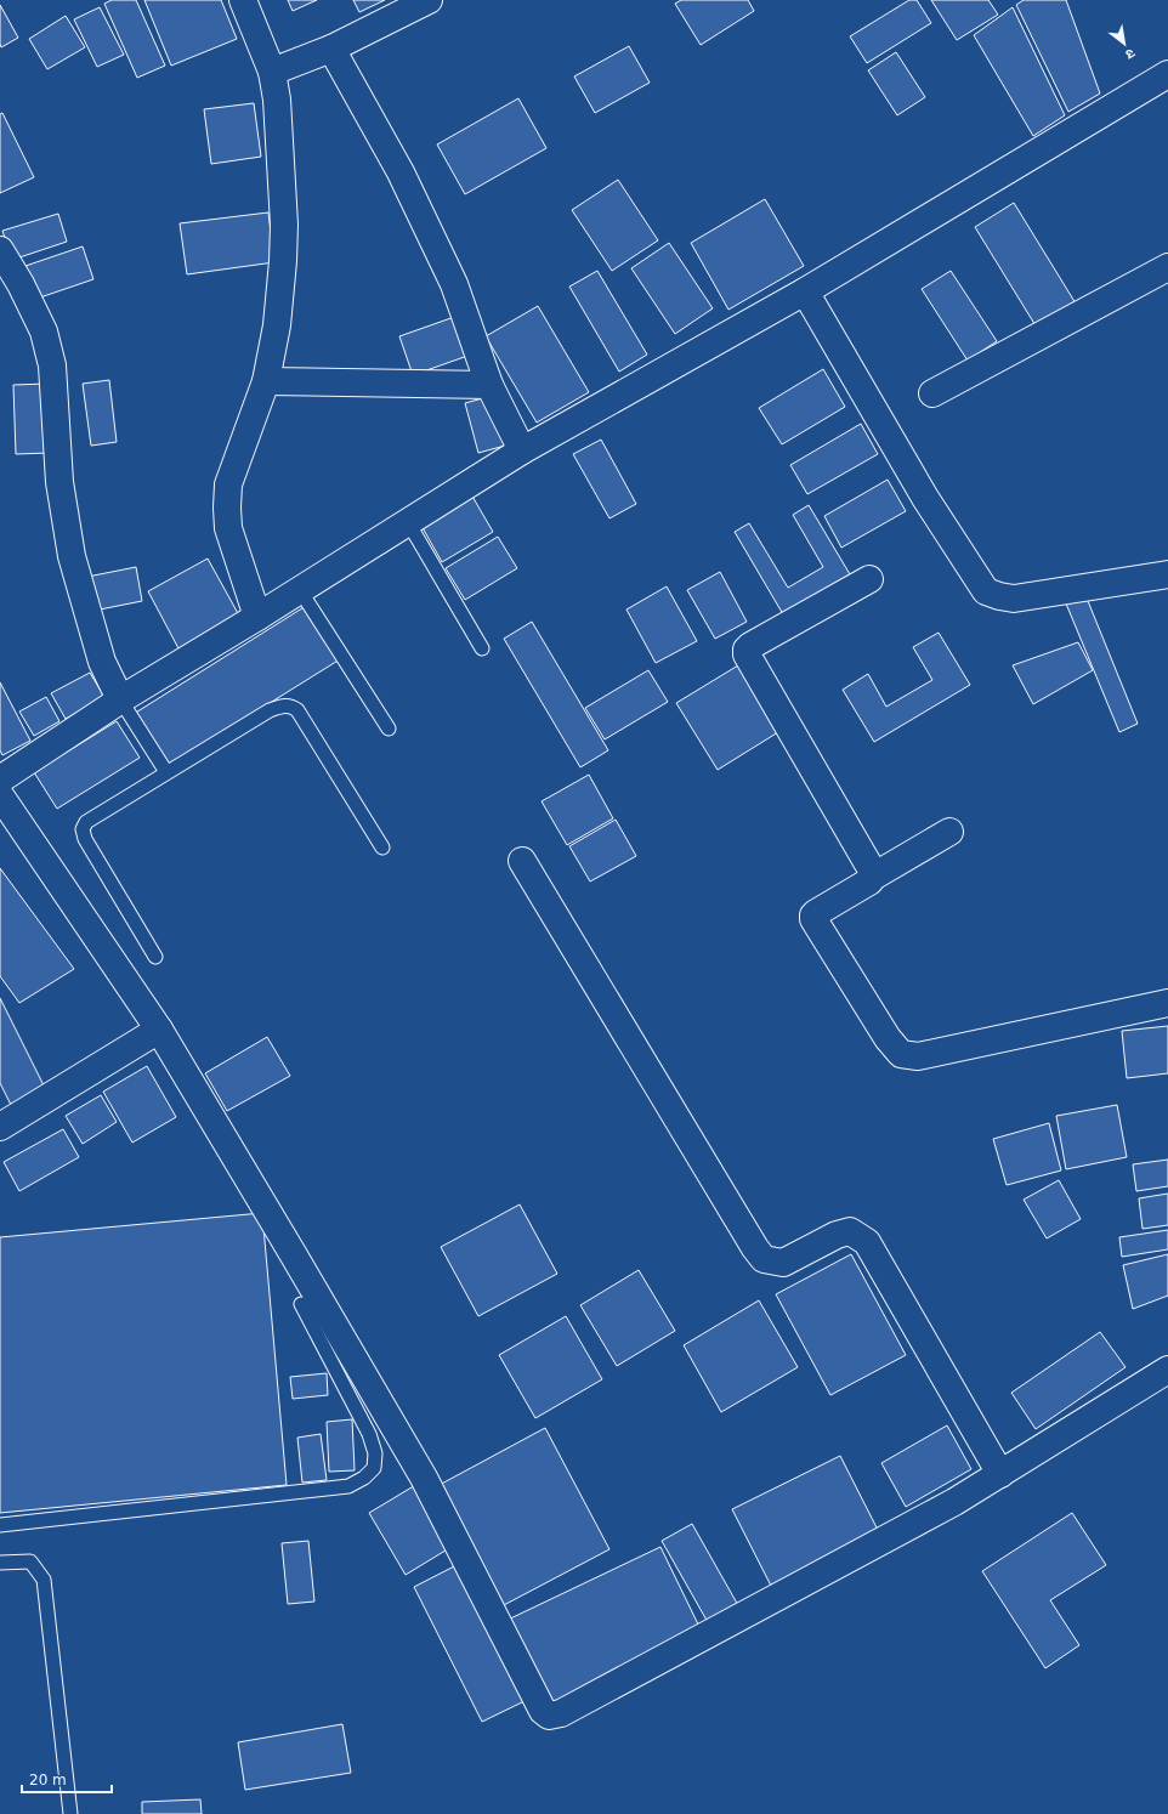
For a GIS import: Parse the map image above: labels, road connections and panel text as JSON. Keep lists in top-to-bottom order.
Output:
{
  "scale_bar": "20 m",
  "north": "bottom right"
}
